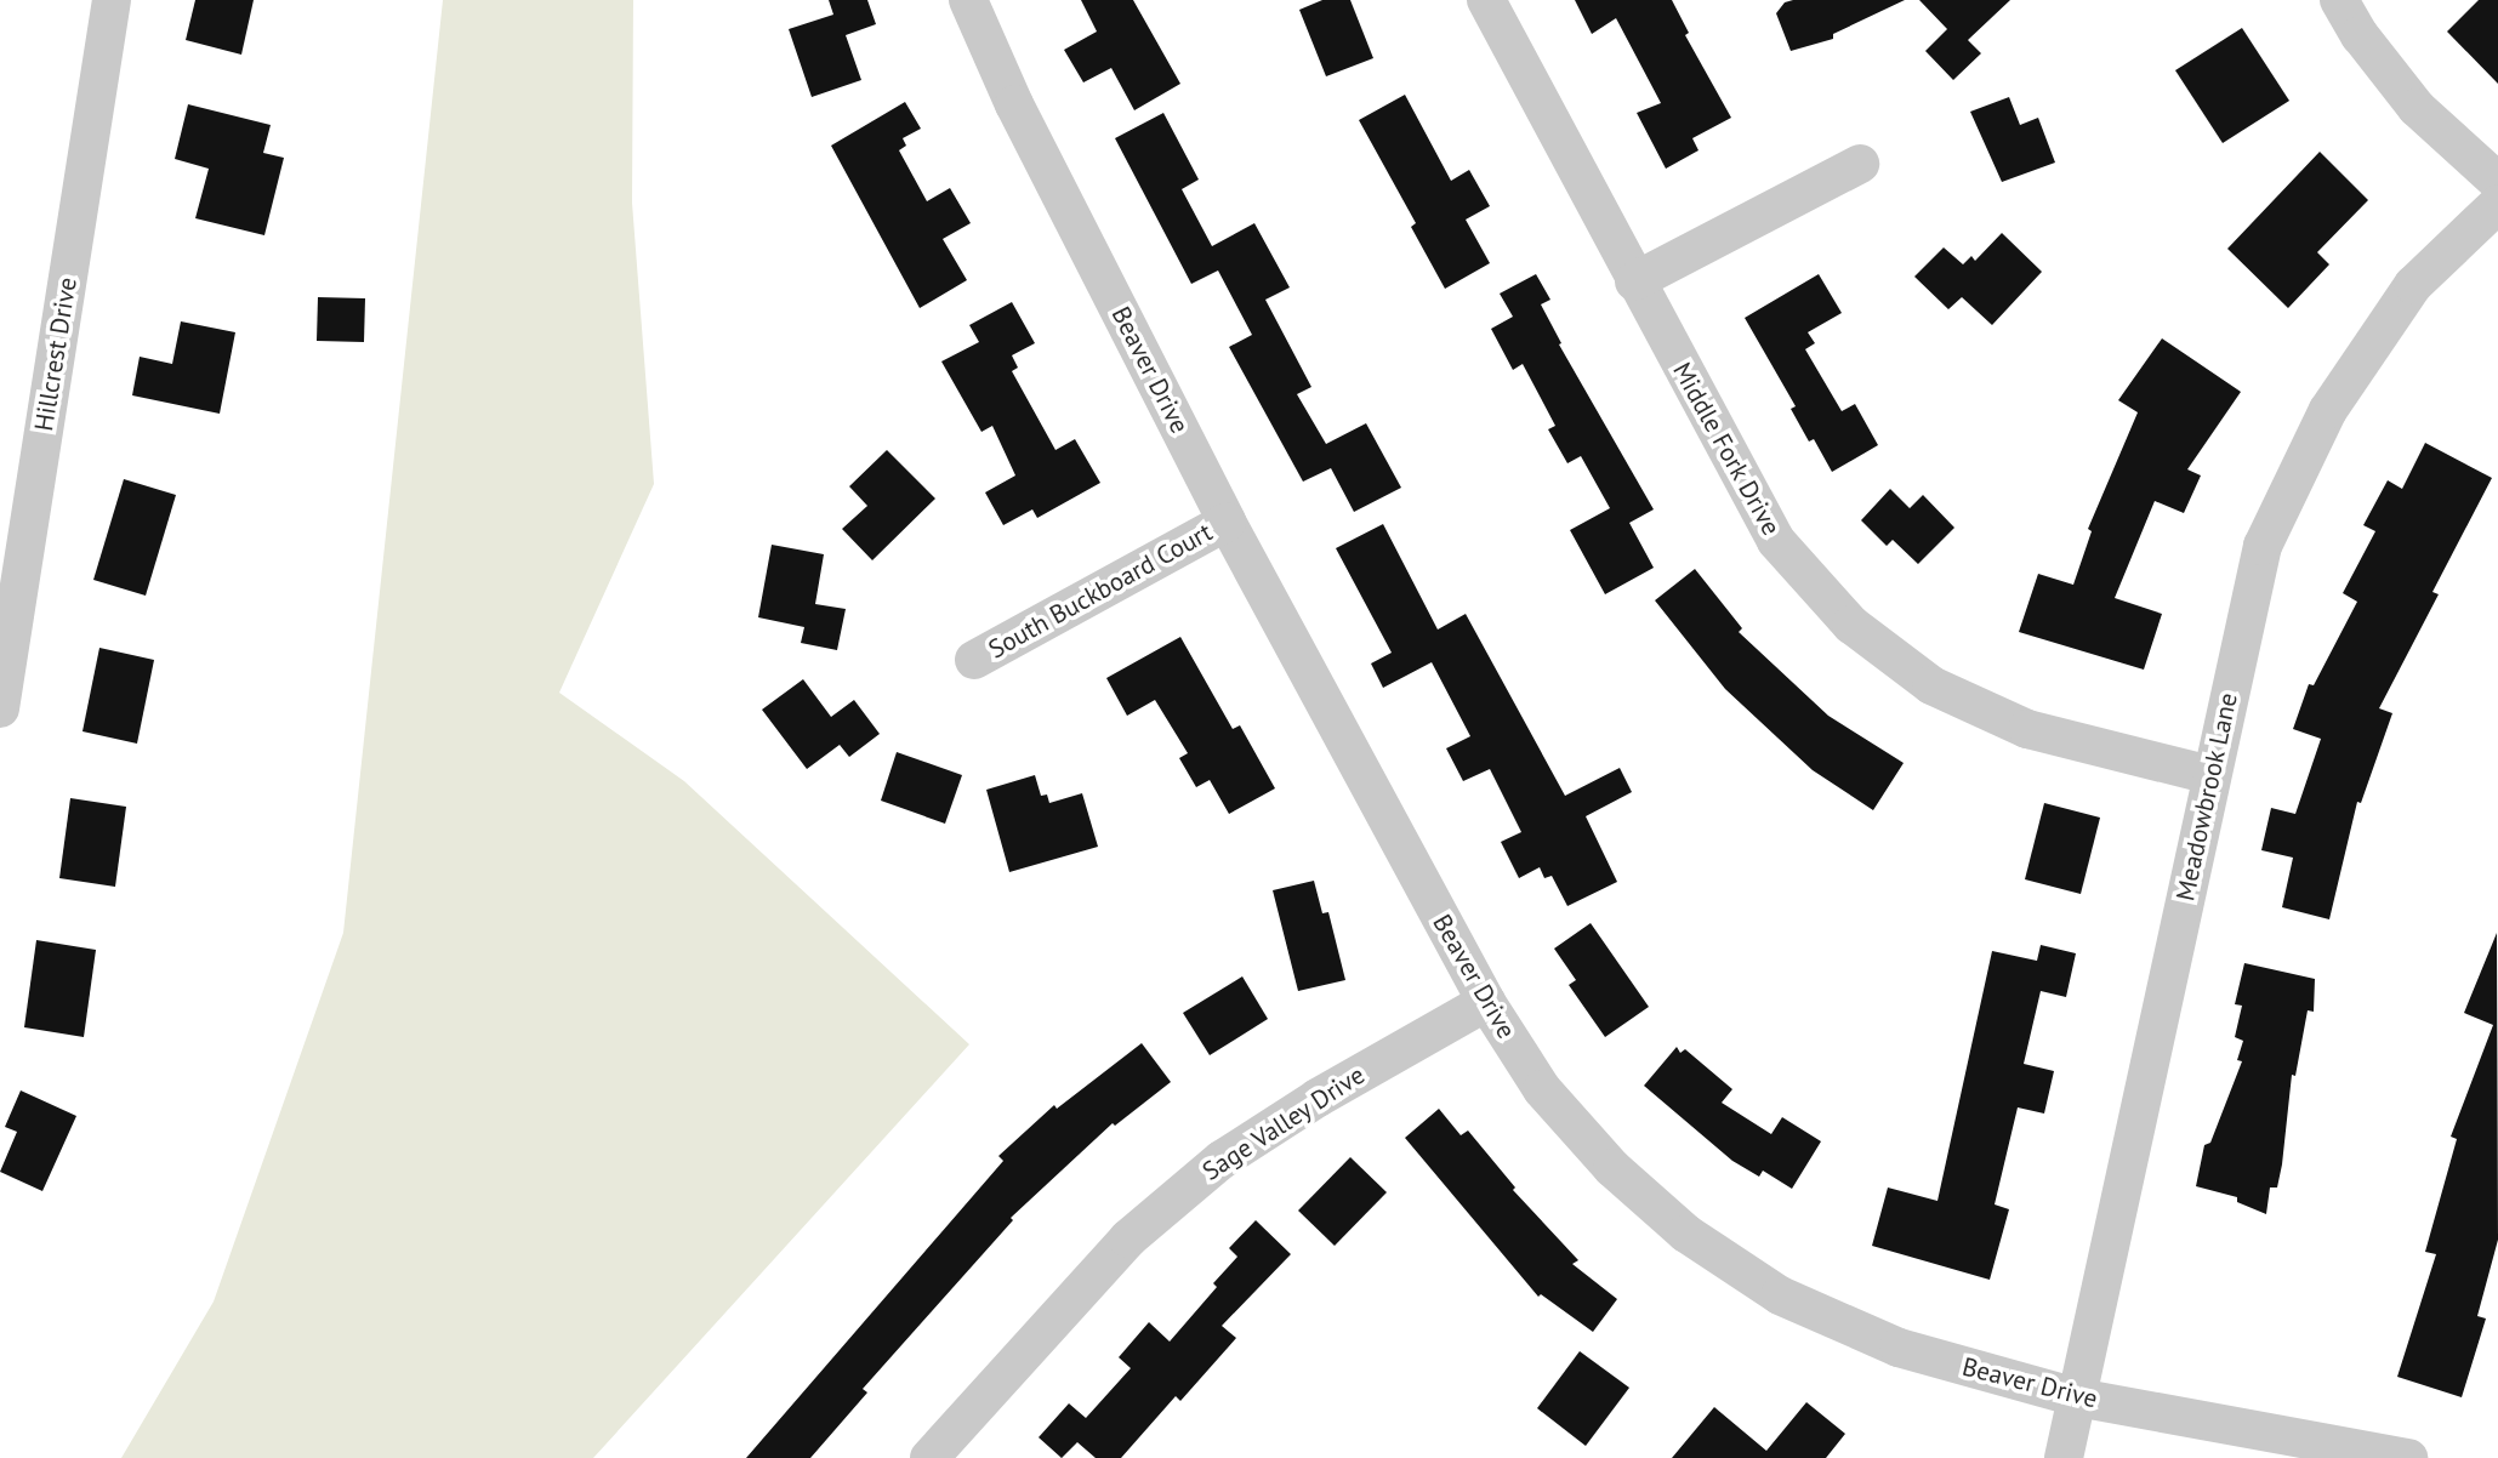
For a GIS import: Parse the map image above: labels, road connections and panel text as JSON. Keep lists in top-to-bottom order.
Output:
{
  "streets": {
    "street": [
      "Hillcrest Drive",
      "Beaver Drive",
      "Middle Fork Drive",
      "South Buckboard Court",
      "Meadowbrook Lane",
      "Sage Valley Drive"
    ]
  },
  "crossings": [
    ["Beaver Drive", "South Buckboard Court"],
    ["Beaver Drive", "Meadowbrook Lane"],
    ["Beaver Drive", "Sage Valley Drive"],
    ["Middle Fork Drive", "Meadowbrook Lane"]
  ]
}
